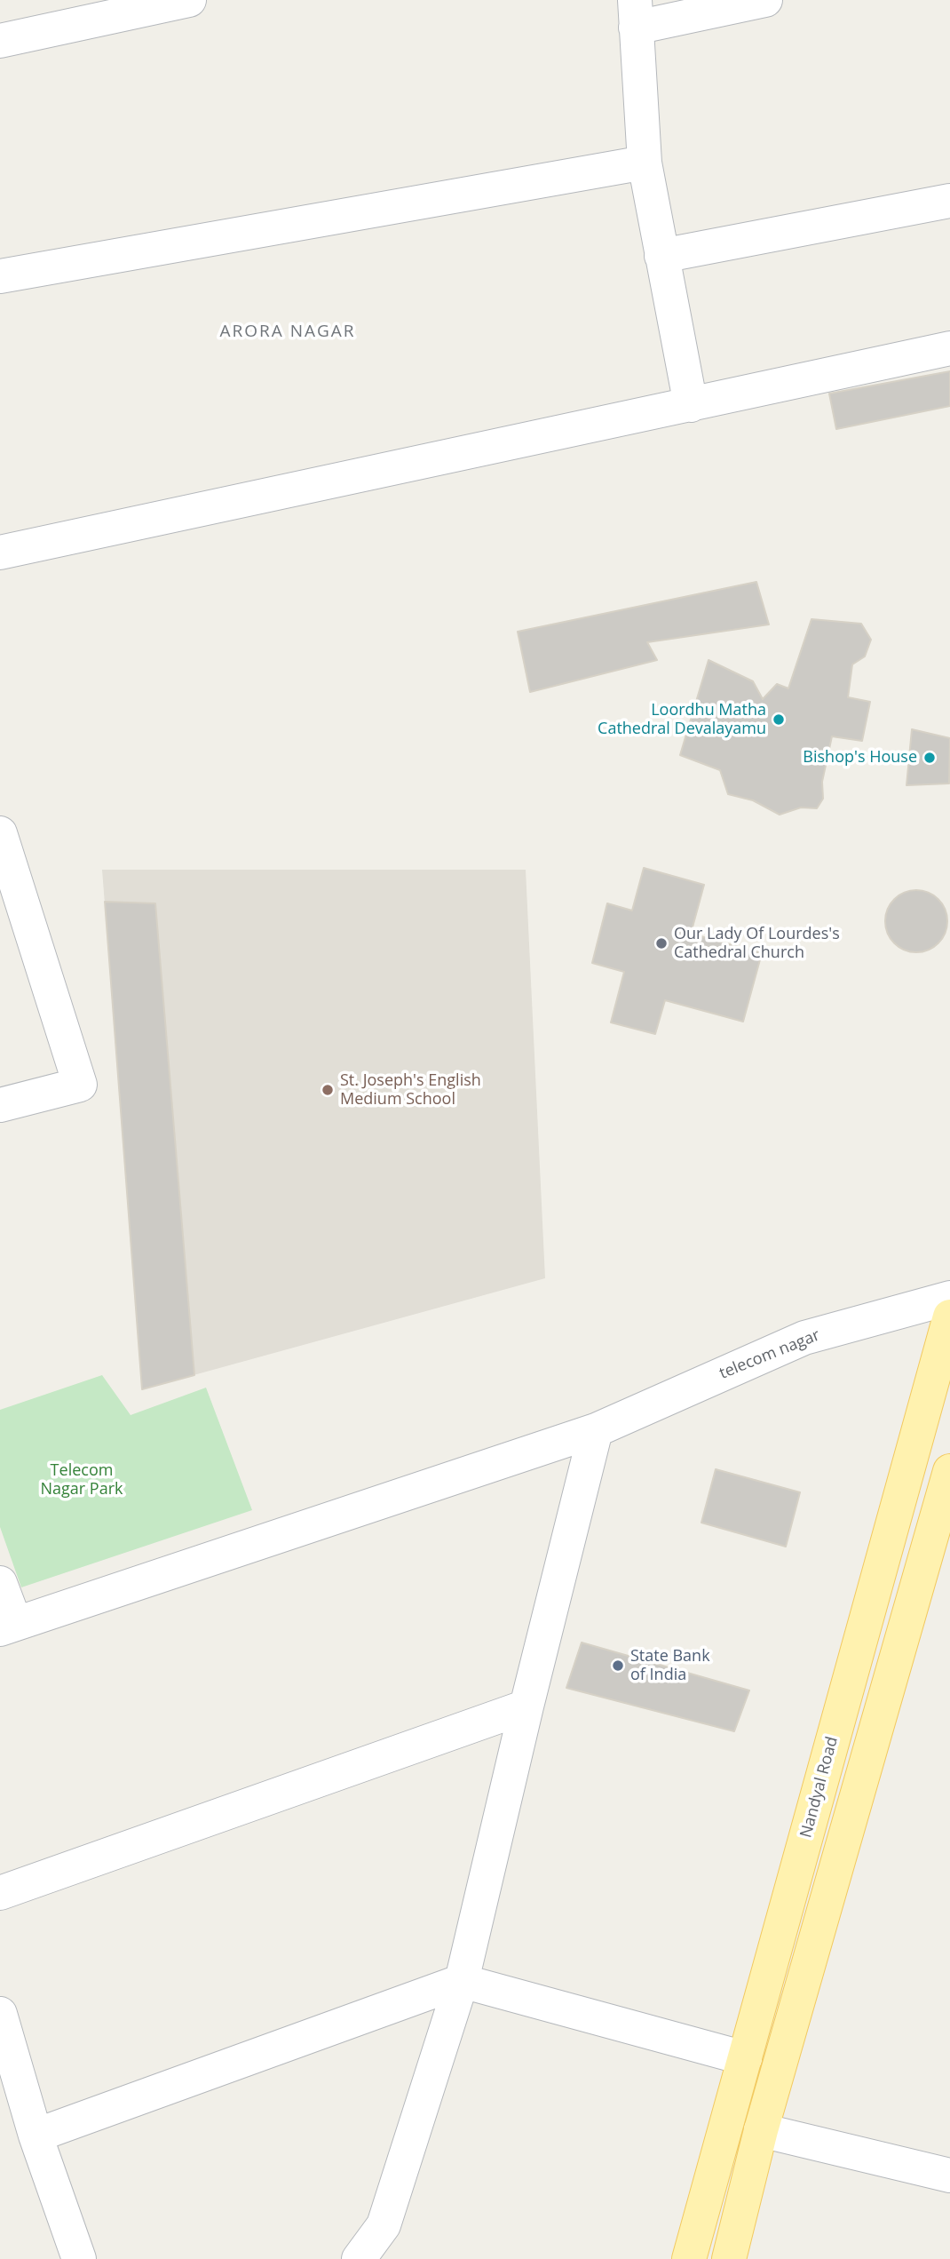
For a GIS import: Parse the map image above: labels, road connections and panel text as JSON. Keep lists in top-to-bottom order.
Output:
{
  "streets": {
    "main road": ["Nandyal Road"],
    "street": ["telecom nagar"]
  },
  "districts": ["ARORA NAGAR"],
  "parks": ["Telecom Nagar Park"],
  "places": [
    "Loordhu Matha Cathedral Devalayamu",
    "Bishop's House",
    "Our Lady Of Lourdes's Cathedral Church",
    "St. Joseph's English Medium School",
    "State Bank of India"
  ]
}
